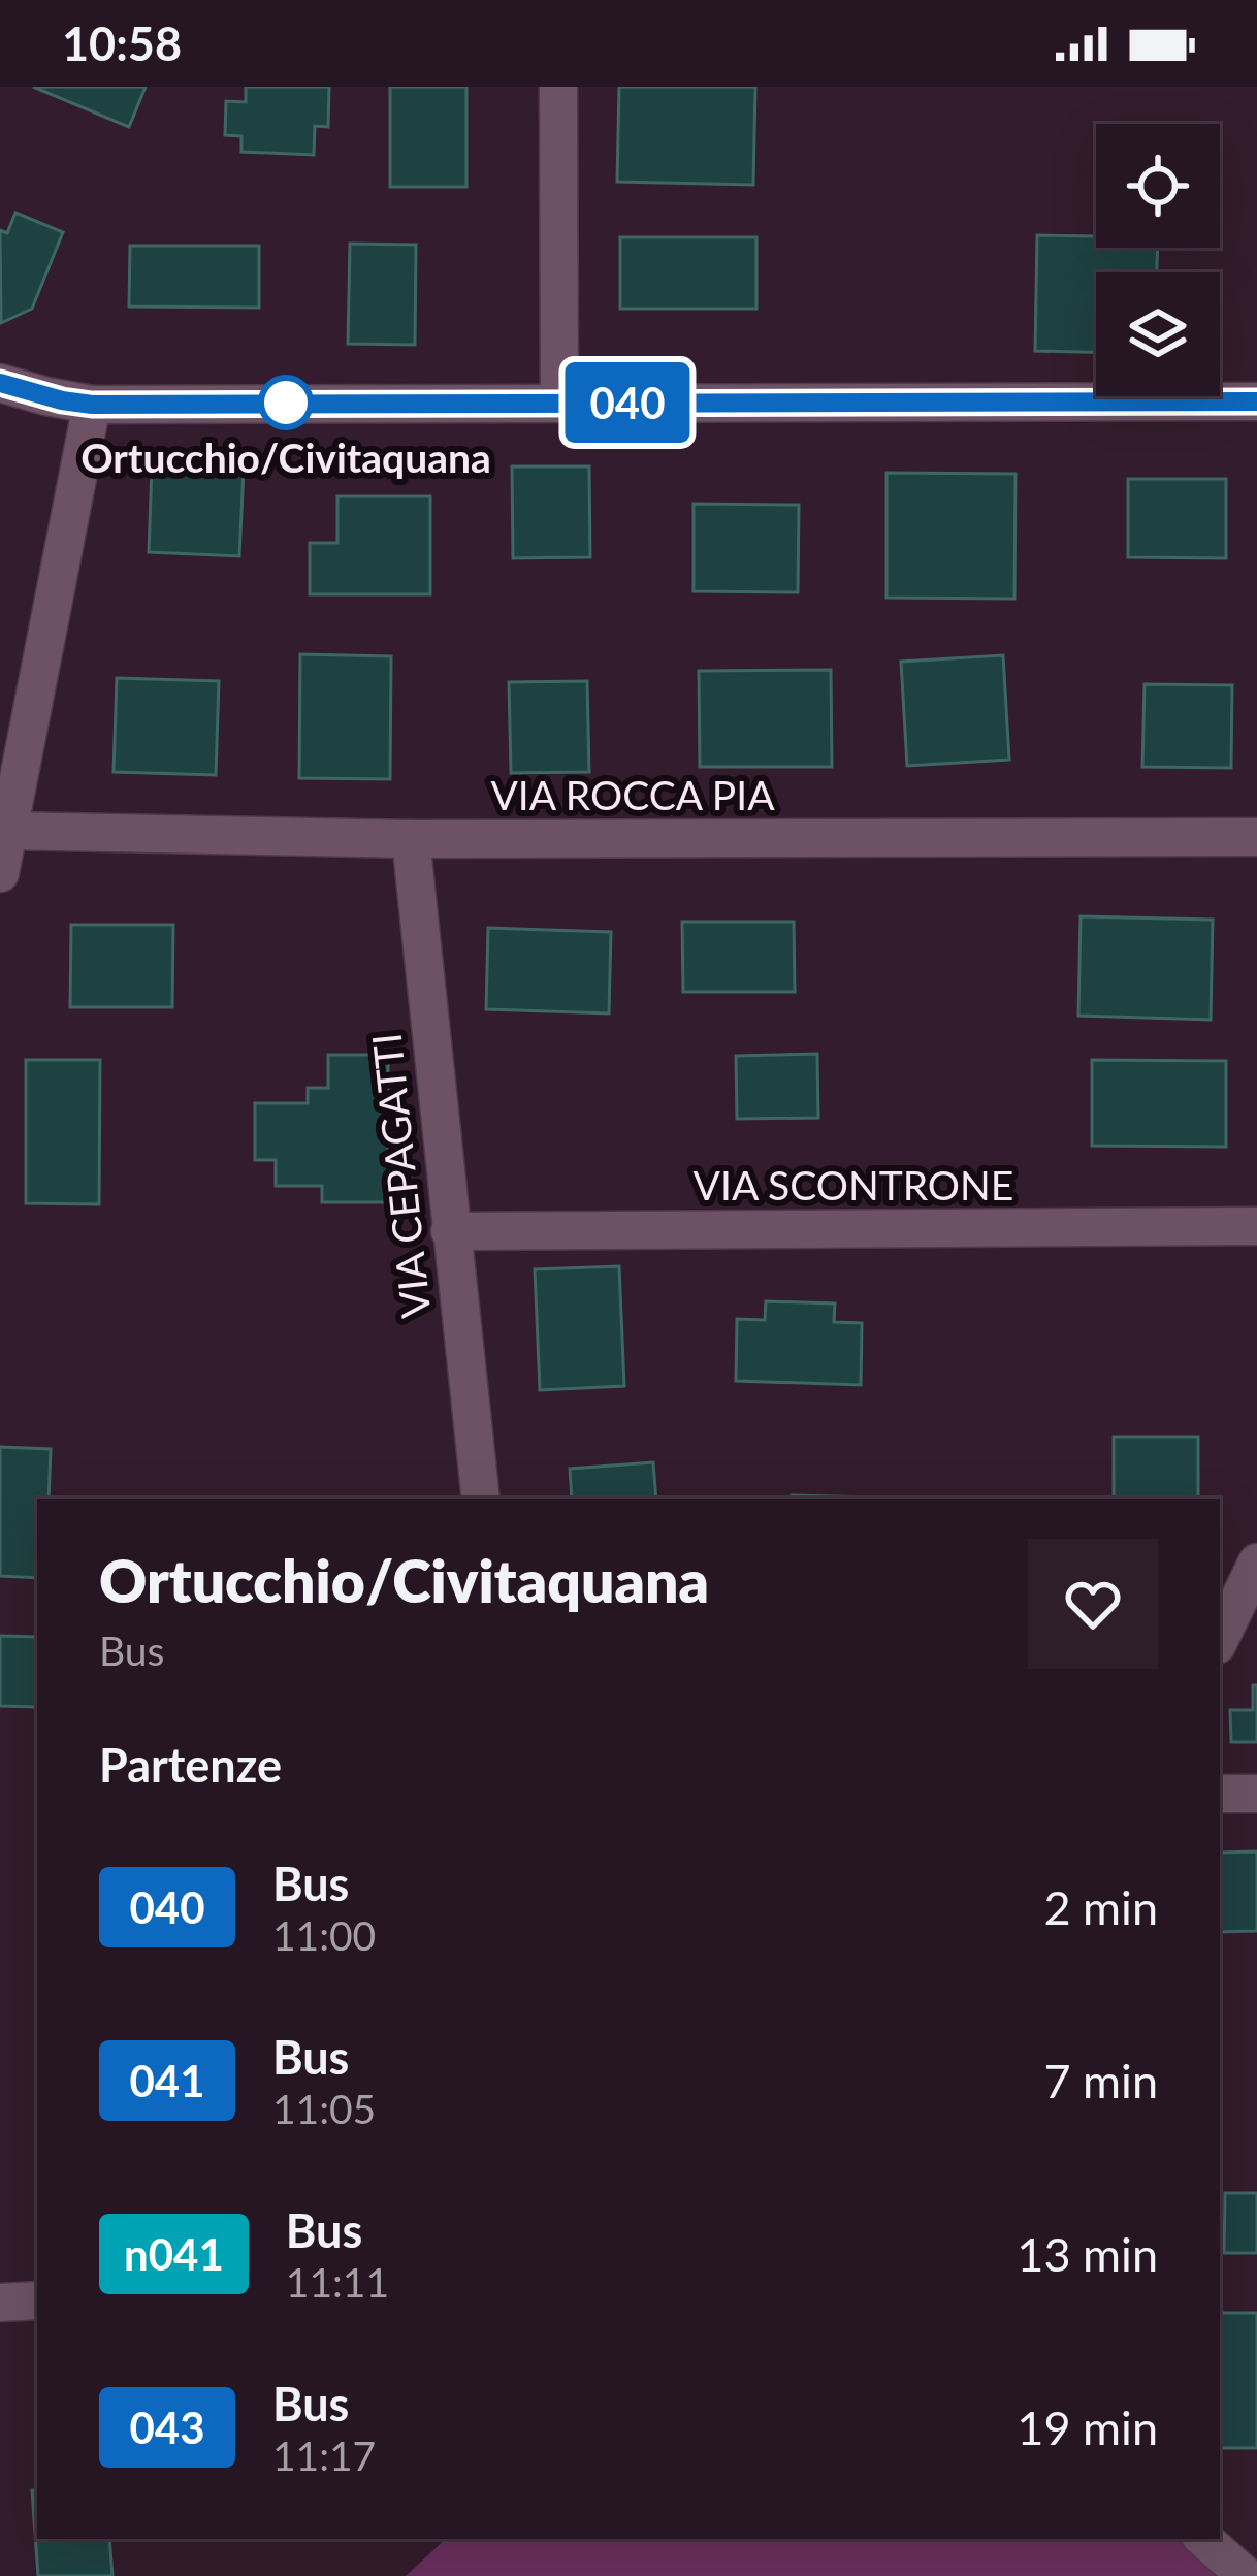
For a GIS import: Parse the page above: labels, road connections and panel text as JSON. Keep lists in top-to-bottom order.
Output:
{
  "streets": {
    "street": ["VIA ROCCA PIA", "VIA CEPAGATTI", "VIA SCONTRONE"]
  },
  "crossings": [
    ["VIA ROCCA PIA", "VIA CEPAGATTI"],
    ["VIA CEPAGATTI", "VIA SCONTRONE"]
  ],
  "places": ["Ortucchio/Civitaquana"],
  "lines": ["bus line 040"],
  "page": {
    "status": "10:58",
    "on_map": "040",
    "heading": [
      ["Ortucchio/Civitaquana", "Bus"],
      "Partenze"
    ],
    "list": [
      {
        "mark": "040",
        "name": "Bus",
        "note": "11:00",
        "value": "2 min"
      },
      {
        "mark": "041",
        "name": "Bus",
        "note": "11:05",
        "value": "7 min"
      },
      {
        "mark": "n041",
        "name": "Bus",
        "note": "11:11",
        "value": "13 min"
      },
      {
        "mark": "043",
        "name": "Bus",
        "note": "11:17",
        "value": "19 min"
      }
    ]
  }
}
